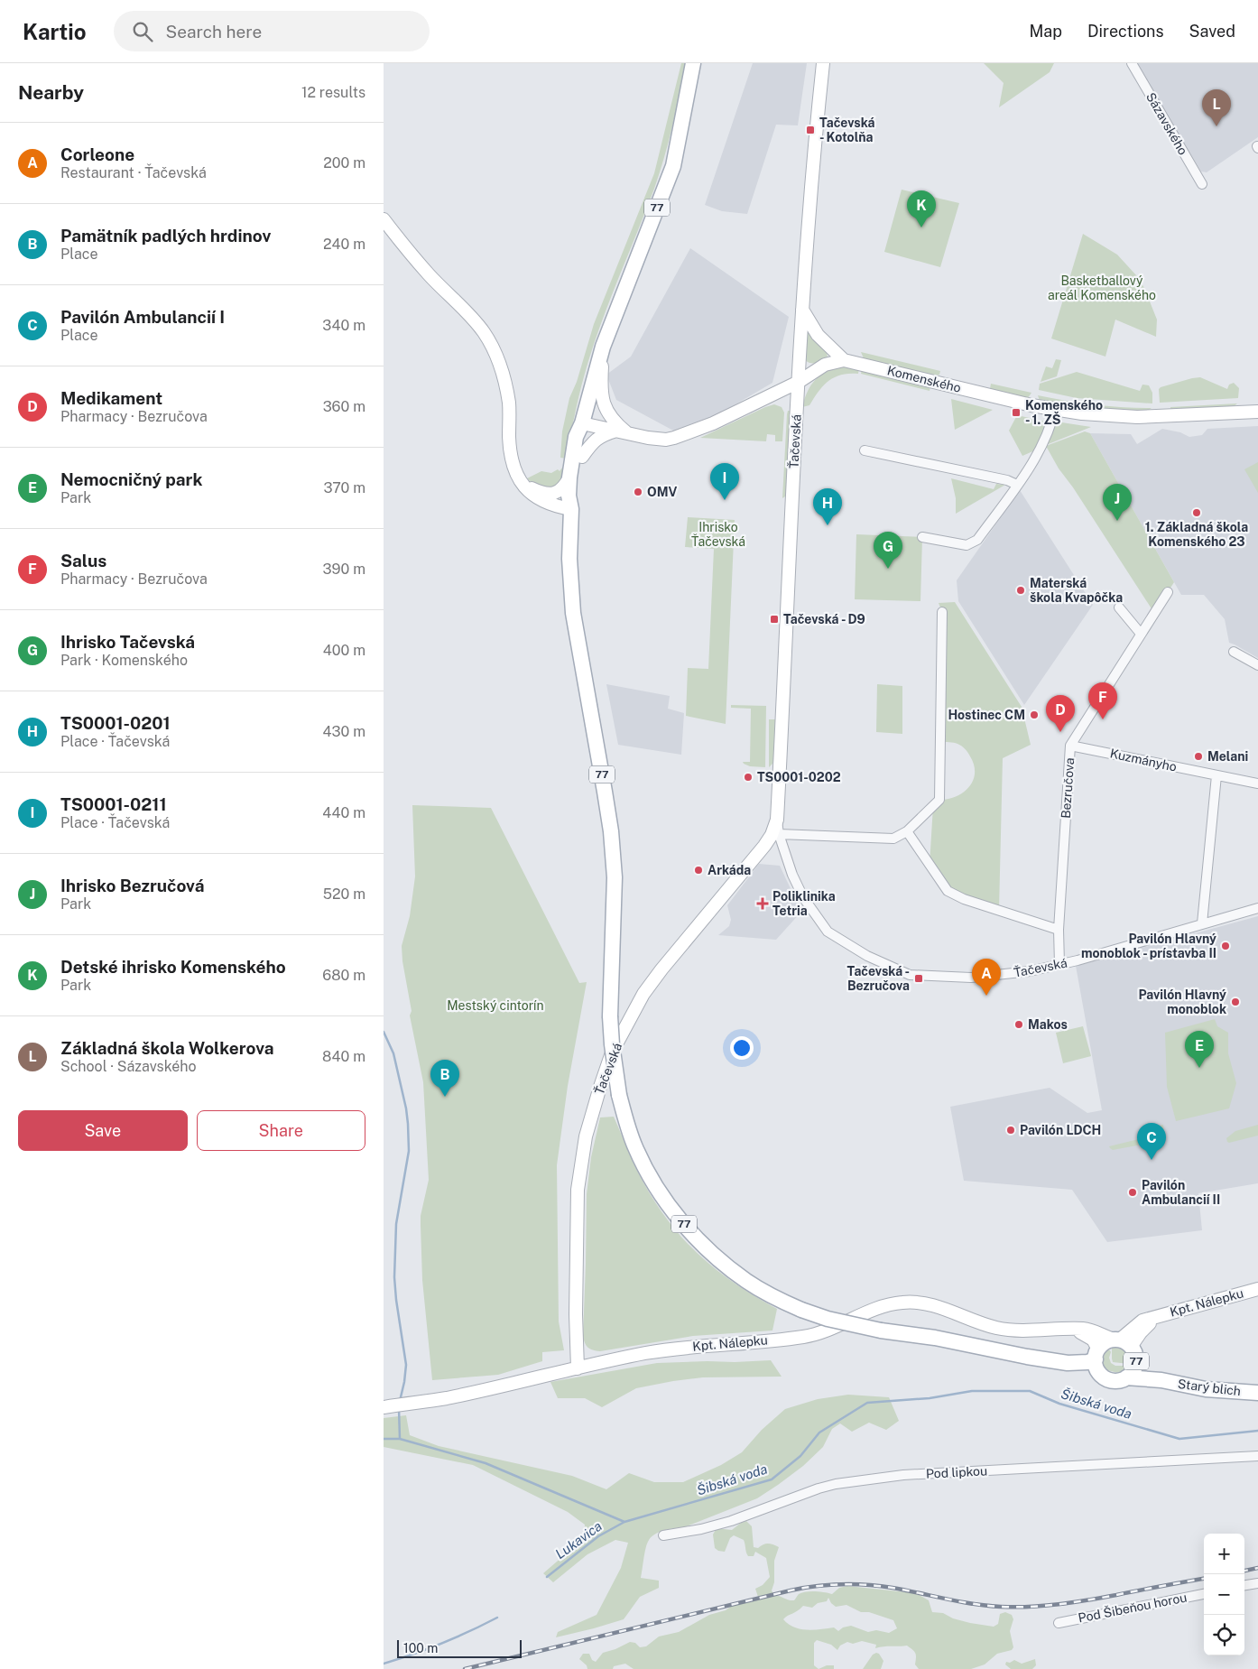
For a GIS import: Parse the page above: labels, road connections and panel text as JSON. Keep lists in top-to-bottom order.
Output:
{
  "streets": {
    "main road": ["77", "Starý blich"],
    "street": [
      "Sázavského",
      "Komenského",
      "Ťačevská",
      "Kuzmányho",
      "Bezručova",
      "Kpt. Nálepku",
      "Pod lipkou",
      "Pod Šibeňou horou"
    ]
  },
  "crossings": [
    ["77", "Kpt. Nálepku"],
    ["77", "Starý blich"],
    ["Ťačevská", "Bezručova"],
    ["Ťačevská", "Kpt. Nálepku"],
    ["Kuzmányho", "Bezručova"],
    ["Kpt. Nálepku", "Starý blich"]
  ],
  "water": ["Šibská voda", "Lukavica"],
  "parks": ["Basketballový areál Komenského", "Ihrisko Ťačevská", "Mestský cintorín"],
  "places": {
    "transit": [
      "Tačevská - Kotolňa",
      "Komenského - 1. ZŠ",
      "Tačevská - D9",
      "Tačevská - Bezručova"
    ],
    "other": [
      "OMV",
      "1. Základná škola Komenského 23",
      "Materská škola Kvapôčka",
      "Hostinec CM",
      "Melani",
      "TS0001-0202",
      "Arkáda",
      "Pavilón Hlavný monoblok - prístavba II",
      "Pavilón Hlavný monoblok",
      "Makos",
      "Pavilón LDCH",
      "Pavilón Ambulancií II"
    ],
    "health": ["Poliklinika Tetria"]
  },
  "scale_bar": "100 m",
  "page": {
    "header": "Kartio",
    "search": "Search here",
    "nav": ["Map", "Directions", "Saved"],
    "heading": ["Nearby", "12 results"],
    "pins": [
      "L",
      "K",
      "I",
      "J",
      "H",
      "G",
      "F",
      "D",
      "A",
      "E",
      "B",
      "C"
    ],
    "list": [
      {
        "mark": "A",
        "name": "Corleone",
        "note": "Restaurant · Ťačevská",
        "value": "200 m"
      },
      {
        "mark": "B",
        "name": "Pamätník padlých hrdinov",
        "note": "Place",
        "value": "240 m"
      },
      {
        "mark": "C",
        "name": "Pavilón Ambulancií I",
        "note": "Place",
        "value": "340 m"
      },
      {
        "mark": "D",
        "name": "Medikament",
        "note": "Pharmacy · Bezručova",
        "value": "360 m"
      },
      {
        "mark": "E",
        "name": "Nemocničný park",
        "note": "Park",
        "value": "370 m"
      },
      {
        "mark": "F",
        "name": "Salus",
        "note": "Pharmacy · Bezručova",
        "value": "390 m"
      },
      {
        "mark": "G",
        "name": "Ihrisko Tačevská",
        "note": "Park · Komenského",
        "value": "400 m"
      },
      {
        "mark": "H",
        "name": "TS0001-0201",
        "note": "Place · Ťačevská",
        "value": "430 m"
      },
      {
        "mark": "I",
        "name": "TS0001-0211",
        "note": "Place · Ťačevská",
        "value": "440 m"
      },
      {
        "mark": "J",
        "name": "Ihrisko Bezručová",
        "note": "Park",
        "value": "520 m"
      },
      {
        "mark": "K",
        "name": "Detské ihrisko Komenského",
        "note": "Park",
        "value": "680 m"
      },
      {
        "mark": "L",
        "name": "Základná škola Wolkerova",
        "note": "School · Sázavského",
        "value": "840 m"
      }
    ],
    "buttons": ["Save", "Share"],
    "map_buttons": ["+", "−"],
    "scale": "100 m"
  }
}
